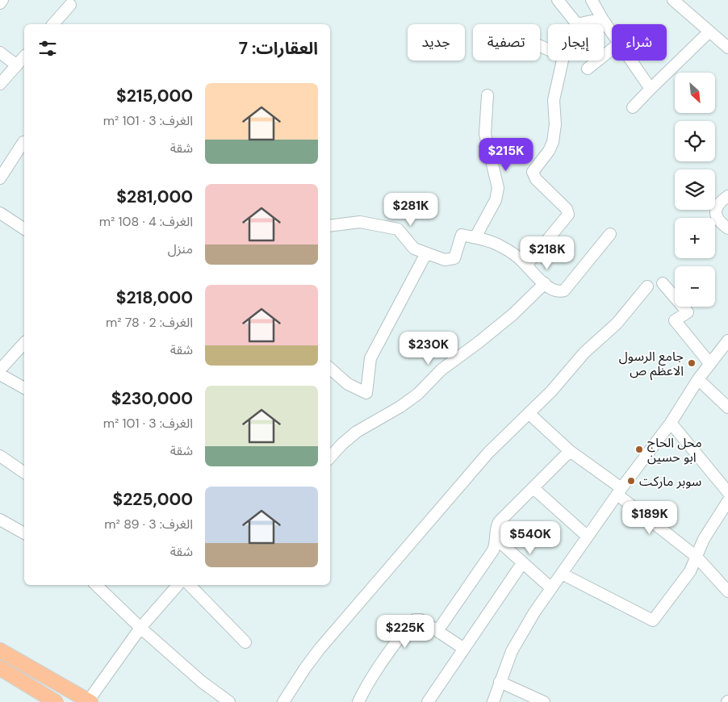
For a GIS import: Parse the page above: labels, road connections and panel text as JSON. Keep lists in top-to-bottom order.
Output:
{
  "places": ["جامع الرسول الاعظم ص", "محل الحاج ابو حسين", "سوبر ماركت"],
  "north": "bottom right",
  "page": {
    "chip": [
      "شراء",
      "إيجار",
      "تصفية",
      "جديد"
    ],
    "heading": "العقارات: 7",
    "map_buttons": ["+", "−"],
    "list": [
      {
        "name": "$215,000",
        "note": "الغرف: 3 · 101 m² · شقة"
      },
      {
        "name": "$281,000",
        "note": "الغرف: 4 · 108 m² · منزل"
      },
      {
        "name": "$218,000",
        "note": "الغرف: 2 · 78 m² · شقة"
      },
      {
        "name": "$230,000",
        "note": "الغرف: 3 · 101 m² · شقة"
      },
      {
        "name": "$225,000",
        "note": "الغرف: 3 · 89 m² · شقة"
      }
    ],
    "price": [
      "$215K",
      "$281K",
      "$218K",
      "$230K",
      "$189K",
      "$540K",
      "$225K"
    ]
  }
}
